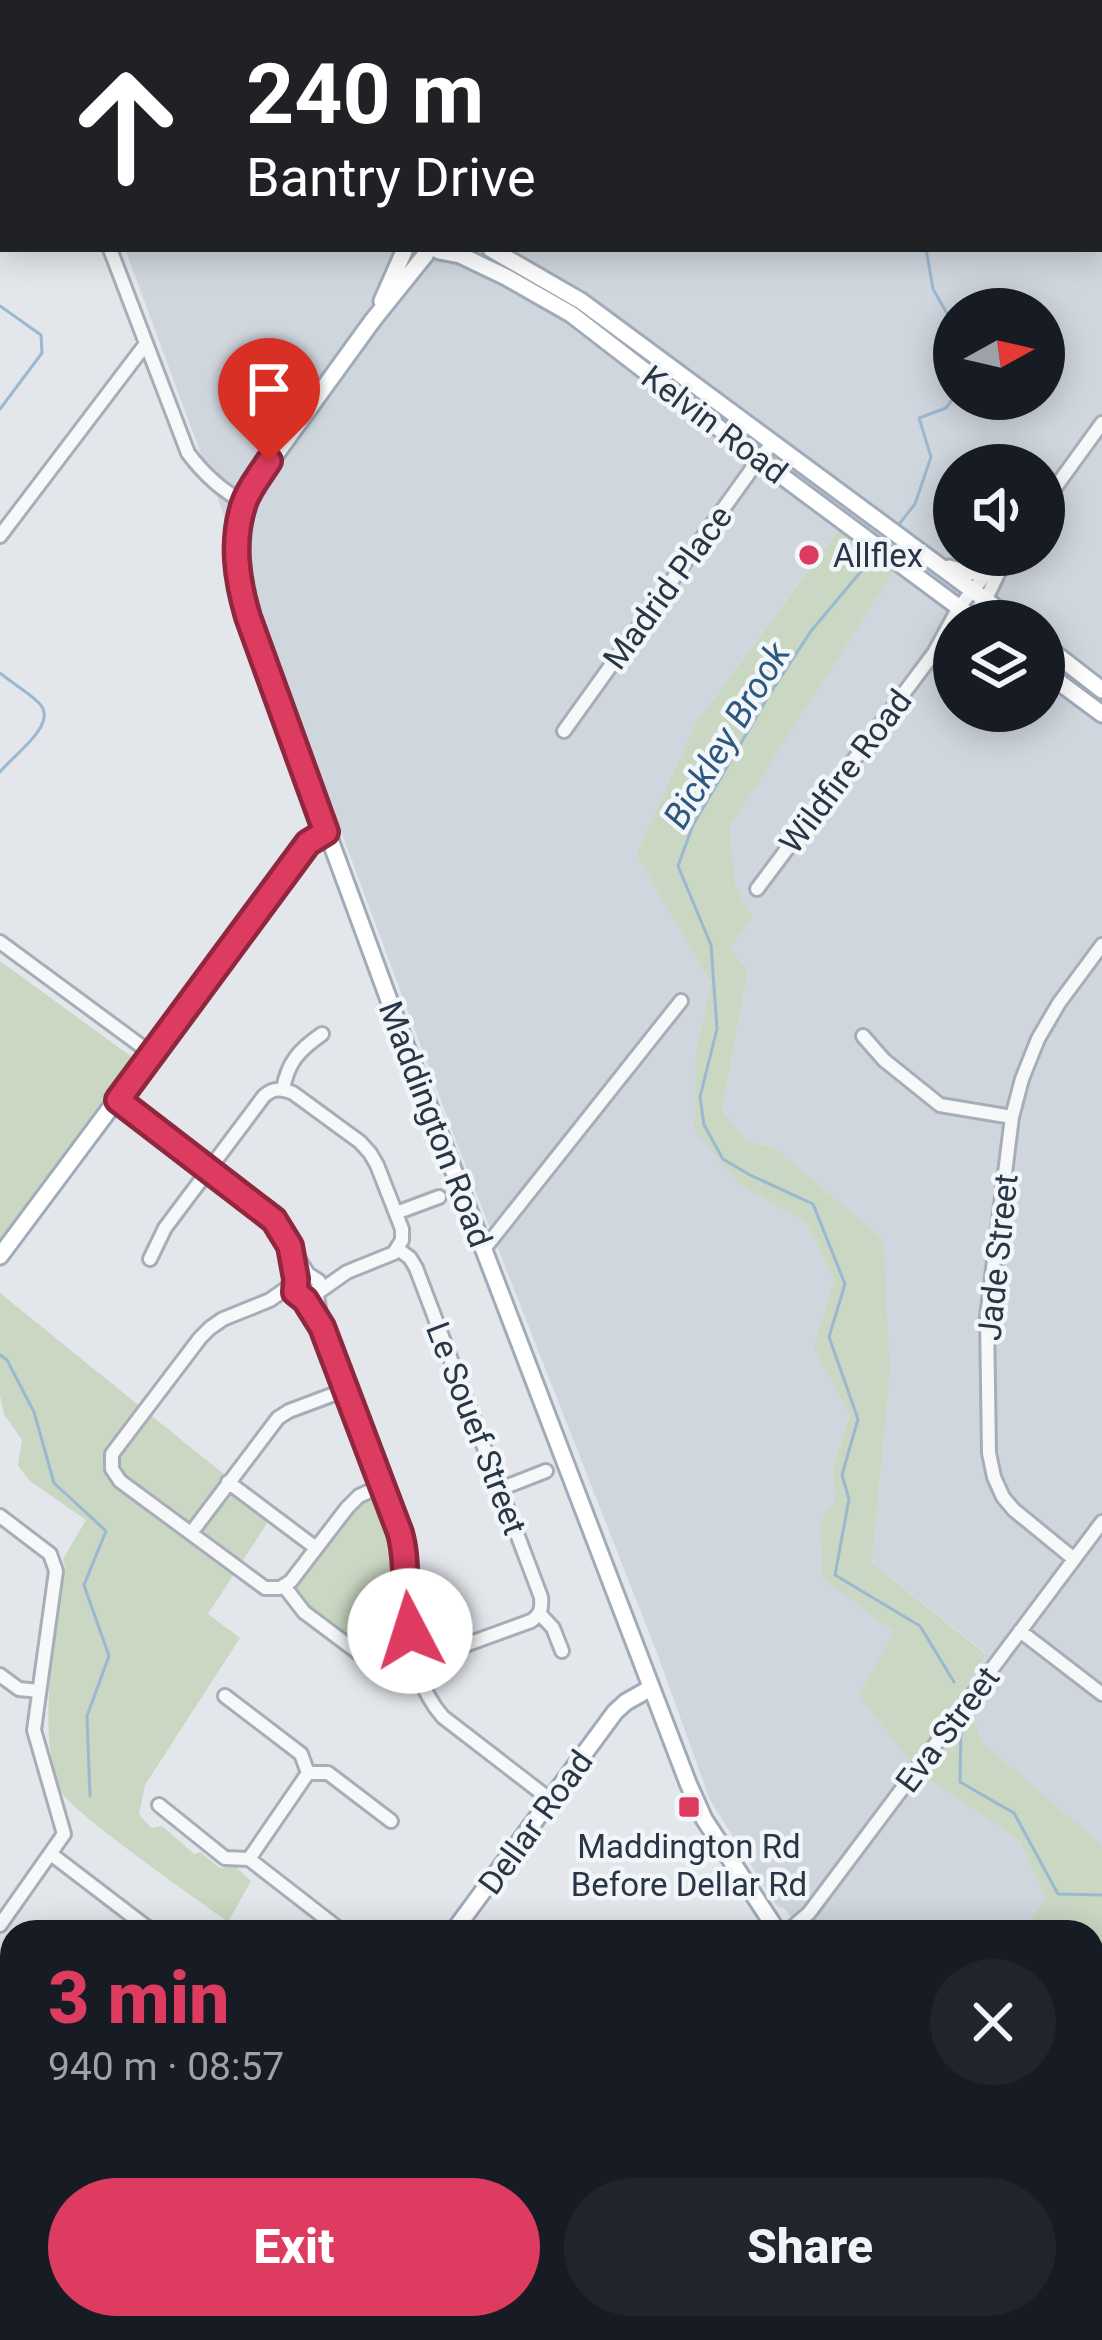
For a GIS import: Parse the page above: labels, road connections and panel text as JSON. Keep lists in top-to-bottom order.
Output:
{
  "streets": {
    "main road": ["Kelvin Road", "Maddington Road", "Dellar Road"],
    "street": [
      "Madrid Place",
      "Wildfire Road",
      "Jade Street",
      "Le Souef Street",
      "Eva Street"
    ]
  },
  "crossings": [
    ["Kelvin Road", "Madrid Place"],
    ["Kelvin Road", "Wildfire Road"],
    ["Maddington Road", "Dellar Road"],
    ["Jade Street", "Eva Street"]
  ],
  "water": ["Bickley Brook"],
  "places": {
    "other": ["Allflex"],
    "transit": ["Maddington Rd Before Dellar Rd"]
  },
  "north": "right",
  "page": {
    "turn": ["240 m", "Bantry Drive"],
    "heading": ["3 min", "940 m · 08:57"],
    "buttons": ["Exit", "Share"]
  }
}
